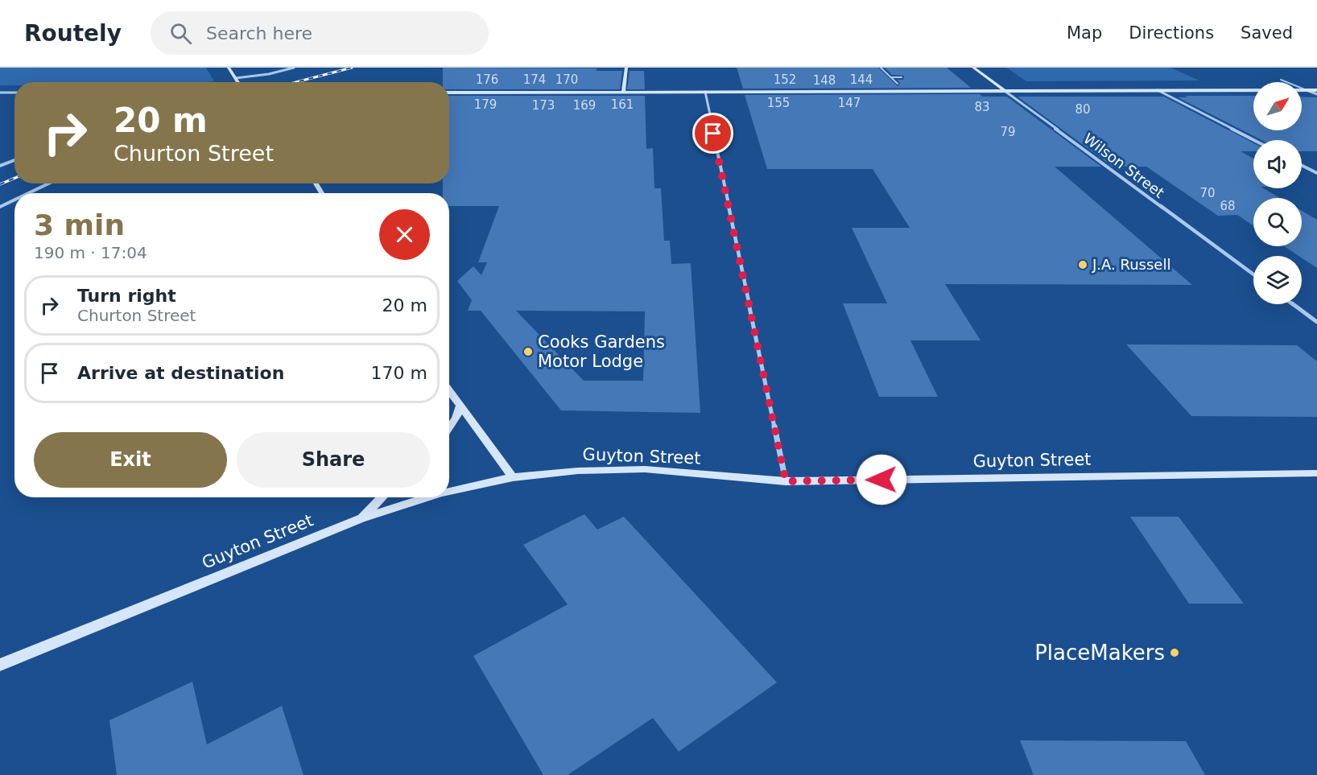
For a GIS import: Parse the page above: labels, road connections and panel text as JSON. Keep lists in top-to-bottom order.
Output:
{
  "streets": {
    "main road": ["Wilson Street", "Guyton Street"]
  },
  "places": ["J.A. Russell", "Cooks Gardens Motor Lodge", "PlaceMakers"],
  "house_numbers": [
    "176",
    "174",
    "170",
    "152",
    "144",
    "148",
    "155",
    "147",
    "179",
    "161",
    "173",
    "169",
    "83",
    "80",
    "79",
    "70",
    "68"
  ],
  "north": "top right",
  "page": {
    "header": "Routely",
    "search": "Search here",
    "nav": ["Map", "Directions", "Saved"],
    "turn": ["20 m", "Churton Street"],
    "heading": ["3 min", "190 m · 17:04"],
    "list": [
      {
        "name": "Turn right",
        "note": "Churton Street",
        "value": "20 m"
      },
      {
        "name": "Arrive at destination",
        "value": "170 m"
      }
    ],
    "buttons": ["Exit", "Share"]
  }
}
